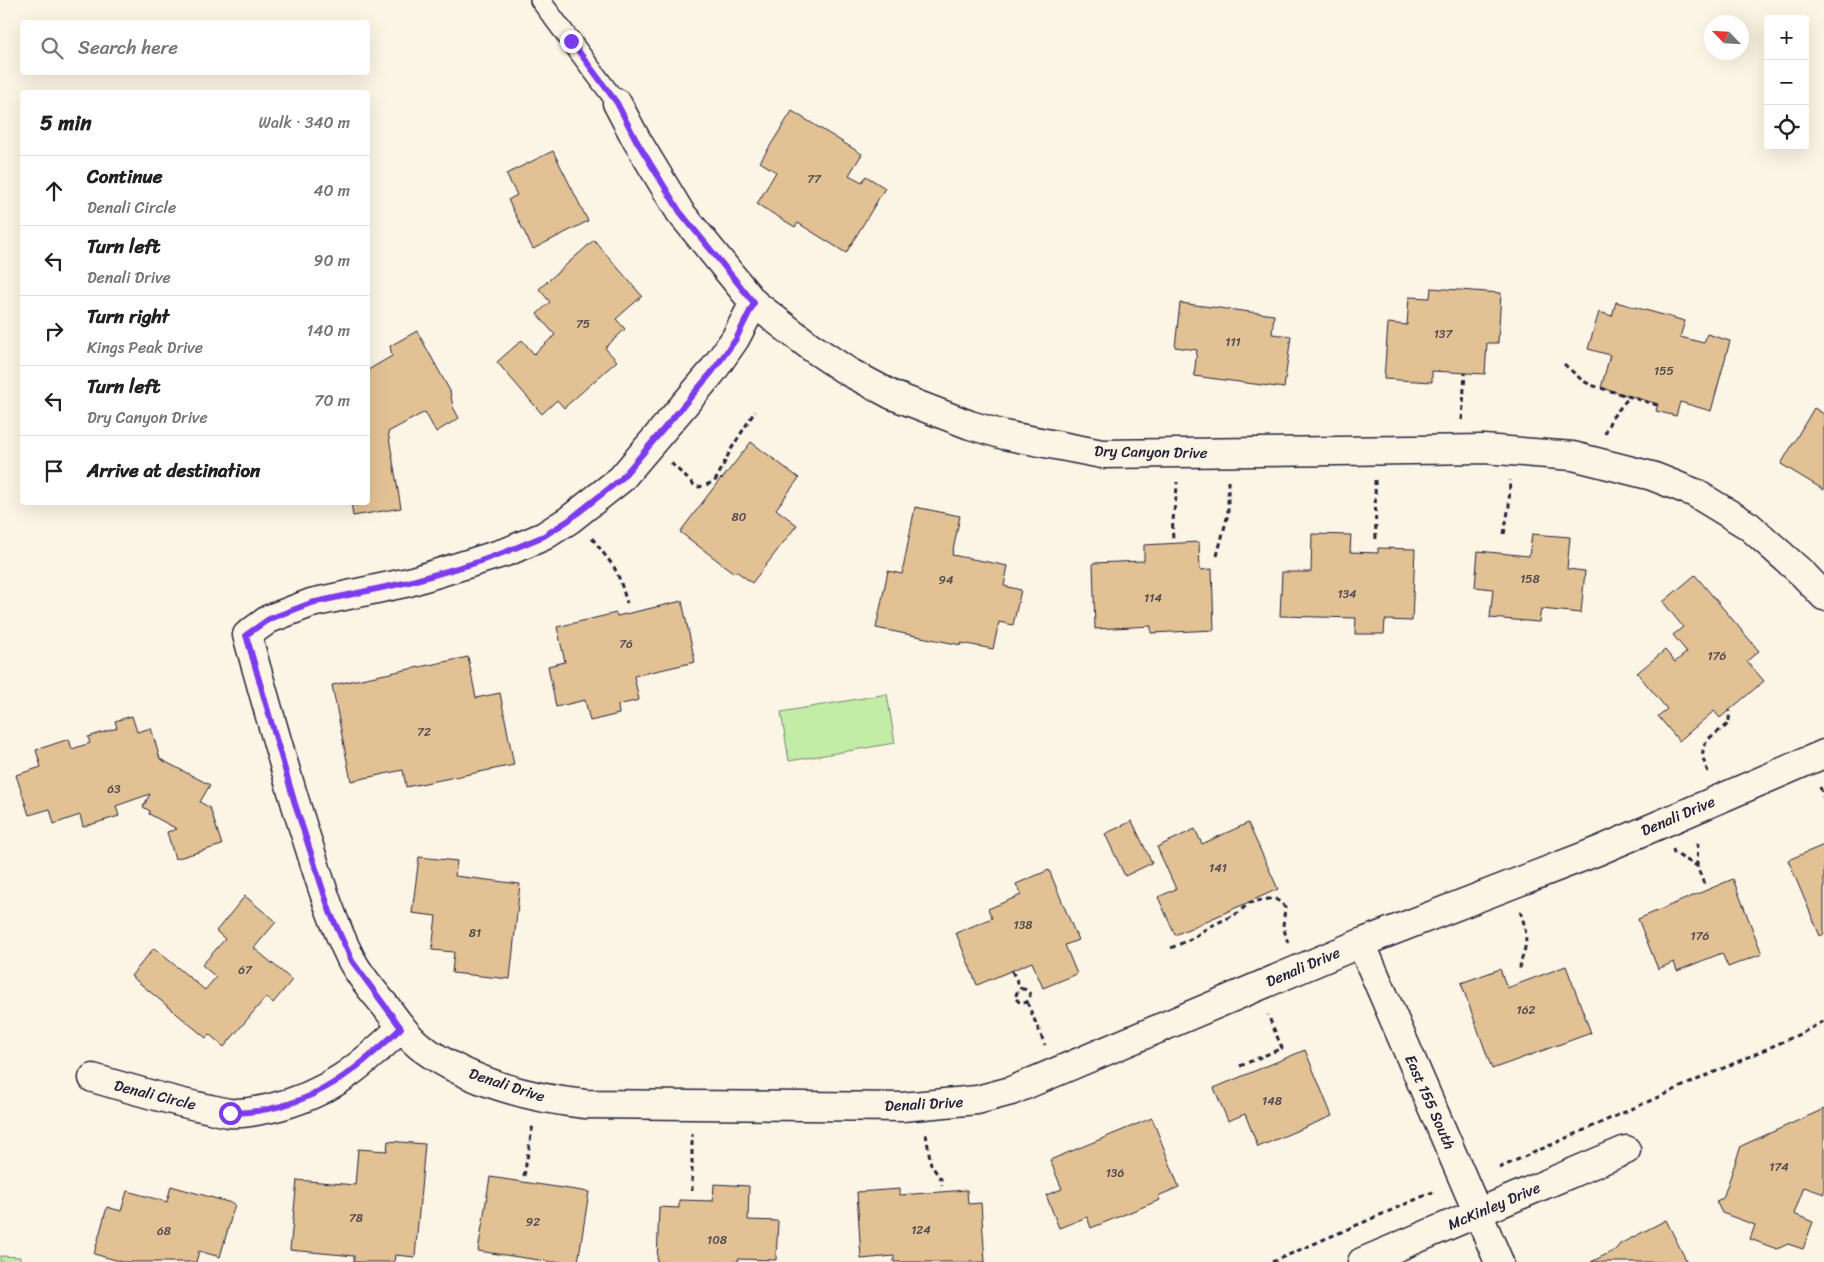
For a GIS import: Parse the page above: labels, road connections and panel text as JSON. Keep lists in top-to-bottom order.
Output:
{
  "streets": {
    "street": [
      "Dry Canyon Drive",
      "Denali Drive",
      "Denali Circle",
      "East 155 South",
      "McKinley Drive"
    ]
  },
  "crossings": [
    ["Denali Drive", "Denali Circle"],
    ["Denali Drive", "East 155 South"],
    ["East 155 South", "McKinley Drive"]
  ],
  "house_numbers": [
    "77",
    "75",
    "137",
    "111",
    "155",
    "80",
    "158",
    "94",
    "134",
    "114",
    "76",
    "176",
    "72",
    "63",
    "141",
    "138",
    "81",
    "176",
    "67",
    "162",
    "148",
    "174",
    "136",
    "78",
    "92",
    "124",
    "68",
    "108"
  ],
  "north": "top left",
  "page": {
    "map_buttons": ["+", "−"],
    "search": "Search here",
    "heading": ["5 min", "Walk · 340 m"],
    "list": [
      ["Continue", "Denali Circle", "40 m"],
      ["Turn left", "Denali Drive", "90 m"],
      ["Turn right", "Kings Peak Drive", "140 m"],
      ["Turn left", "Dry Canyon Drive", "70 m"],
      "Arrive at destination"
    ]
  }
}
